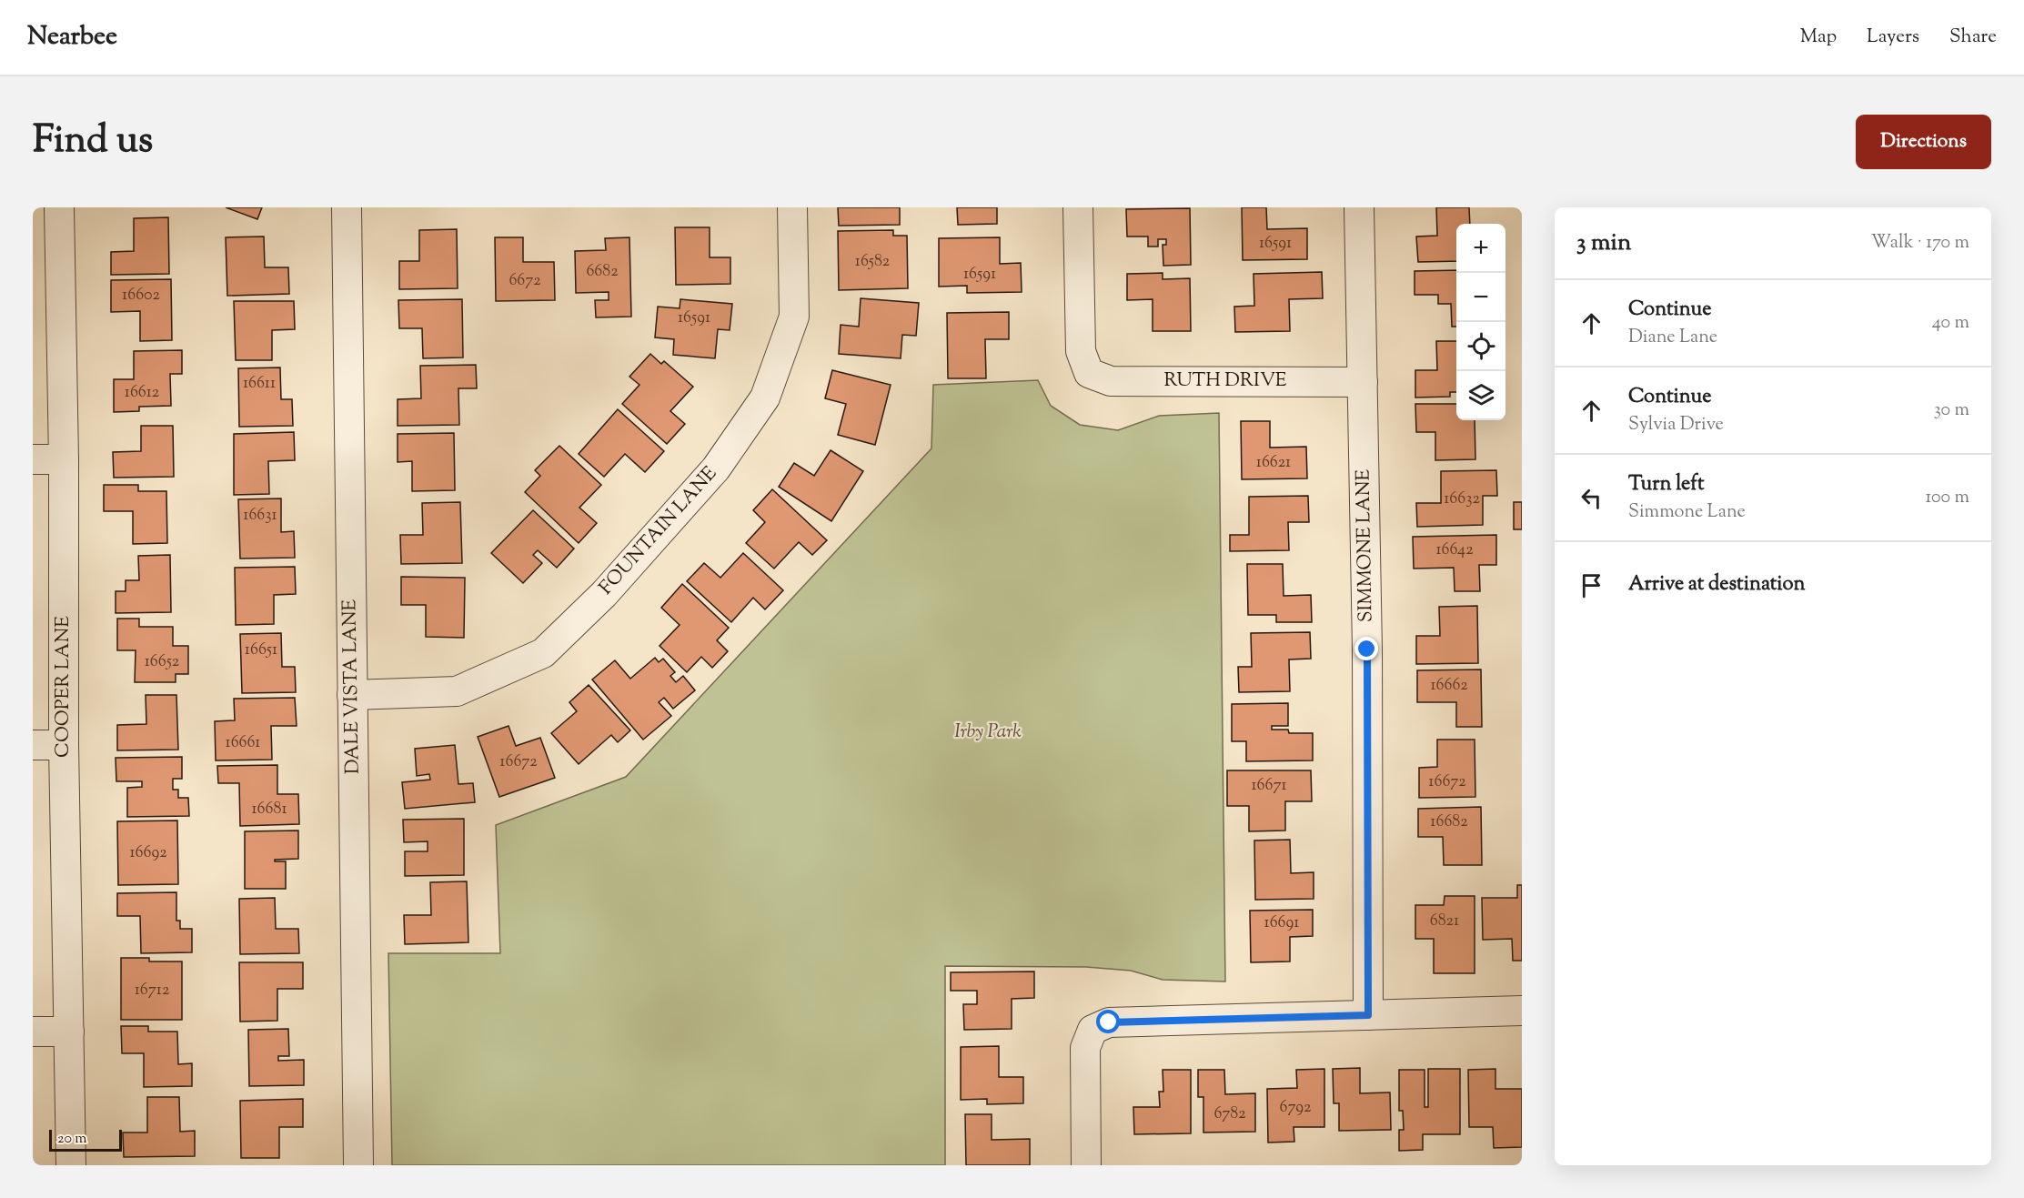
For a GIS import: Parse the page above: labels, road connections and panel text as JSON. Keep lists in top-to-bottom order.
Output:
{
  "streets": {
    "street": [
      "RUTH DRIVE",
      "FOUNTAIN LANE",
      "SIMMONE LANE",
      "COOPER LANE",
      "DALE VISTA LANE"
    ]
  },
  "crossings": [
    ["RUTH DRIVE", "SIMMONE LANE"],
    ["FOUNTAIN LANE", "DALE VISTA LANE"]
  ],
  "parks": ["Irby Park"],
  "house_numbers": [
    "16591",
    "16582",
    "6682",
    "16591",
    "6672",
    "16602",
    "16591",
    "16611",
    "16612",
    "16621",
    "16632",
    "16631",
    "16642",
    "16651",
    "16652",
    "16662",
    "16661",
    "16672",
    "16672",
    "16671",
    "16681",
    "16682",
    "16692",
    "6821",
    "16691",
    "16712",
    "6792",
    "6782"
  ],
  "scale_bar": "20 m",
  "page": {
    "header": "Nearbee",
    "nav": ["Map", "Layers", "Share"],
    "title": "Find us",
    "buttons": "Directions",
    "heading": ["3 min", "Walk · 170 m"],
    "map_buttons": ["+", "−"],
    "list": [
      ["Continue", "Diane Lane", "40 m"],
      ["Continue", "Sylvia Drive", "30 m"],
      ["Turn left", "Simmone Lane", "100 m"],
      "Arrive at destination"
    ],
    "scale": "20 m"
  }
}
